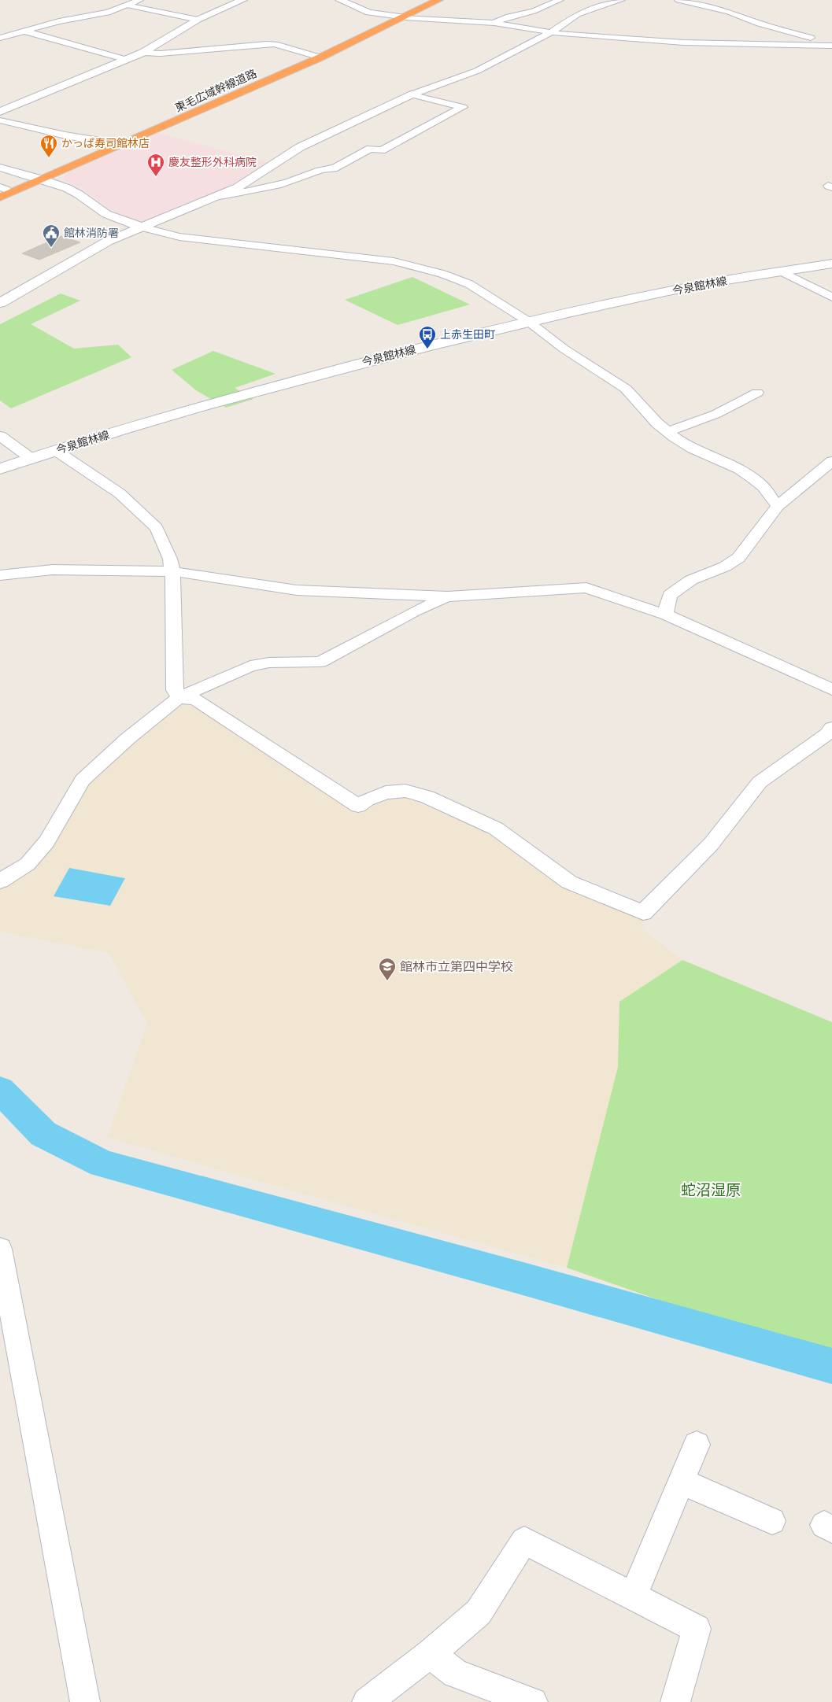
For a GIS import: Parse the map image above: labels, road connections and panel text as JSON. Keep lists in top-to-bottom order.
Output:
{
  "streets": {
    "highway": ["東毛広域幹線道路"],
    "street": ["今泉館林線"]
  },
  "parks": ["蛇沼湿原"],
  "places": {
    "restaurant": ["かっぱ寿司館林店"],
    "hospital": ["慶友整形外科病院"],
    "public building": ["館林消防署"],
    "bus stop": ["上赤生田町"],
    "school or university": ["館林市立第四中学校"]
  }
}
